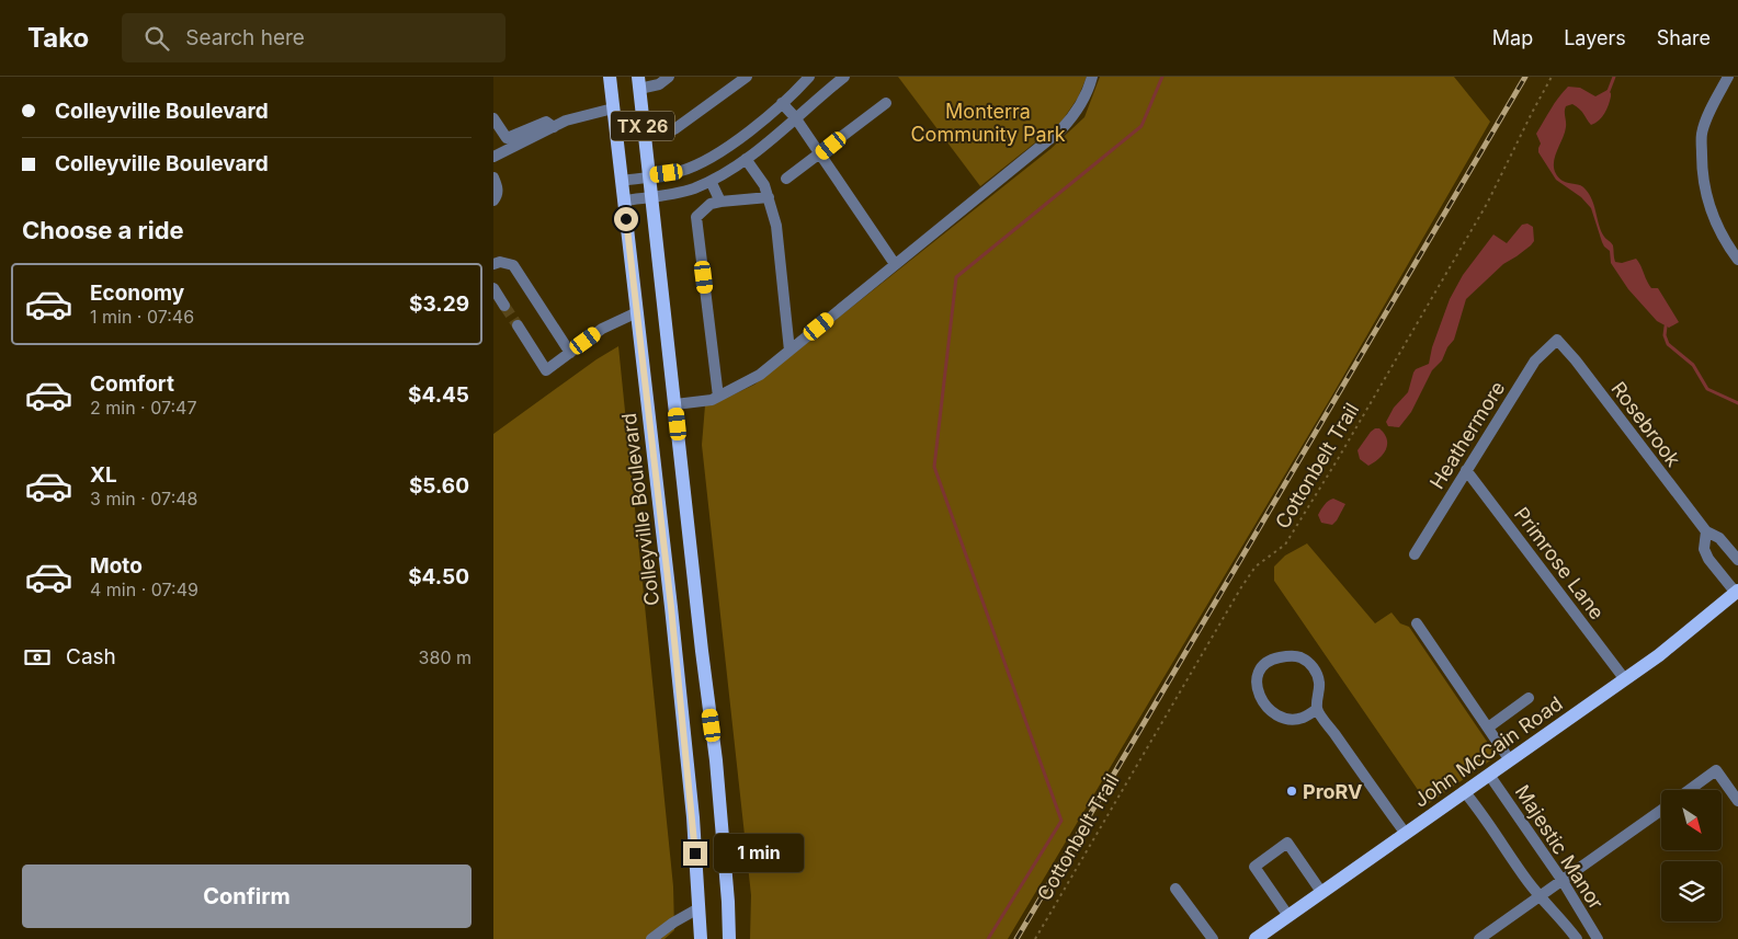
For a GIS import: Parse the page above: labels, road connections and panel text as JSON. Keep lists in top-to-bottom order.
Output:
{
  "streets": {
    "main road": ["TX 26", "Colleyville Boulevard", "John McCain Road"],
    "street": [
      "Rosebrook",
      "Heathermore",
      "Primrose Lane",
      "Majestic Manor"
    ],
    "path": ["Cottonbelt Trail"]
  },
  "crossings": [
    ["Rosebrook", "Heathermore"],
    ["Heathermore", "Primrose Lane"],
    ["Primrose Lane", "John McCain Road"],
    ["John McCain Road", "Majestic Manor"]
  ],
  "parks": ["Monterra Community Park"],
  "places": ["ProRV"],
  "north": "bottom right",
  "page": {
    "header": "Tako",
    "search": "Search here",
    "nav": ["Map", "Layers", "Share"],
    "banner": ["Colleyville Boulevard", "Colleyville Boulevard"],
    "heading": "Choose a ride",
    "list": [
      {
        "name": "Economy",
        "note": "1 min · 07:46",
        "value": "$3.29"
      },
      {
        "name": "Comfort",
        "note": "2 min · 07:47",
        "value": "$4.45"
      },
      {
        "name": "XL",
        "note": "3 min · 07:48",
        "value": "$5.60"
      },
      {
        "name": "Moto",
        "note": "4 min · 07:49",
        "value": "$4.50"
      }
    ],
    "pay": ["Cash", "380 m"],
    "bubble": "1 min",
    "buttons": "Confirm"
  }
}
